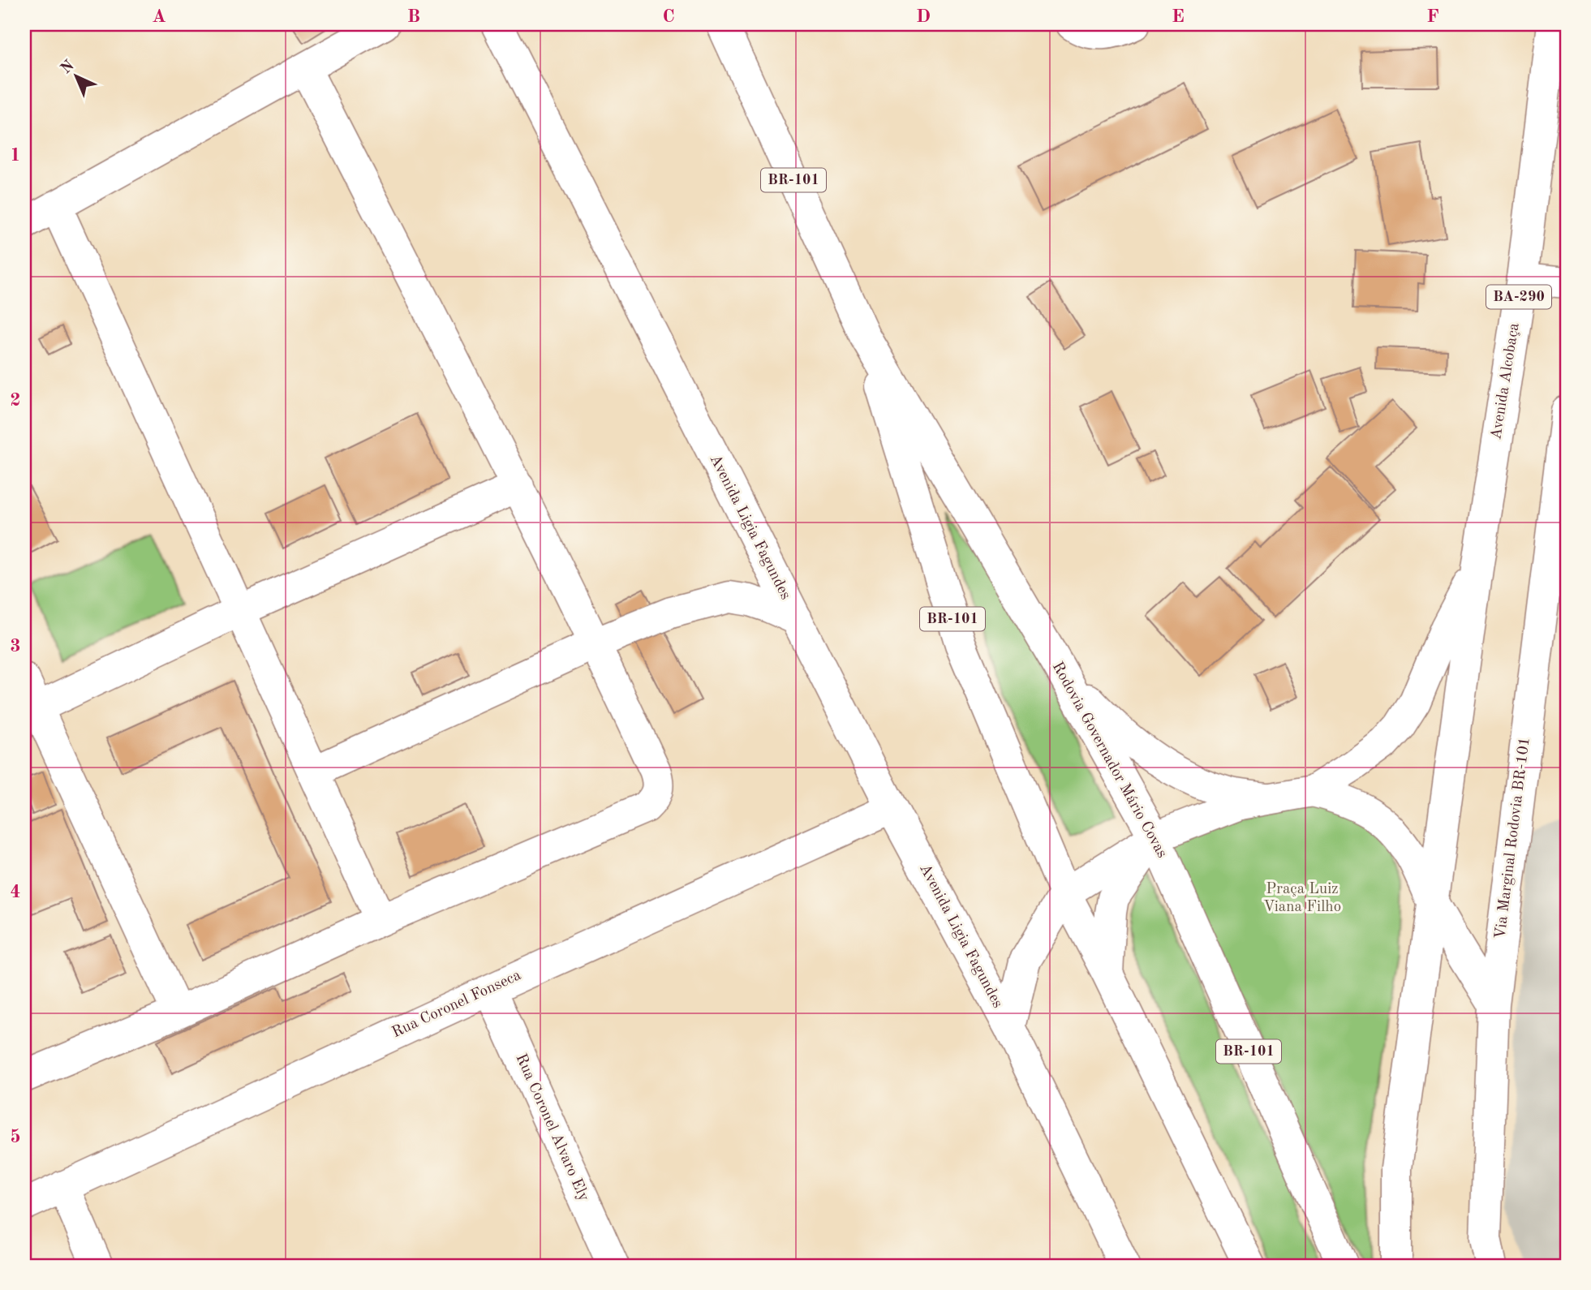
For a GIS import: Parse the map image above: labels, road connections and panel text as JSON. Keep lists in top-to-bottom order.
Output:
{
  "streets": {
    "main road": [
      "BR-101",
      "BA-290",
      "Avenida Alcobaça",
      "Avenida Ligia Fagundes",
      "Rodovia Governador Mário Covas",
      "Via Marginal Rodovia BR-101",
      "Rua Coronel Fonseca",
      "Rua Coronel Alvaro Ely"
    ]
  },
  "crossings": [
    ["Avenida Ligia Fagundes", "Rua Coronel Fonseca"],
    ["Rua Coronel Fonseca", "Rua Coronel Alvaro Ely"]
  ],
  "parks": ["Praça Luiz Viana Filho"],
  "north": "top left",
  "grid": {
    "columns": [
      "A",
      "B",
      "C",
      "D",
      "E",
      "F"
    ],
    "rows": [
      "1",
      "2",
      "3",
      "4",
      "5"
    ]
  }
}
